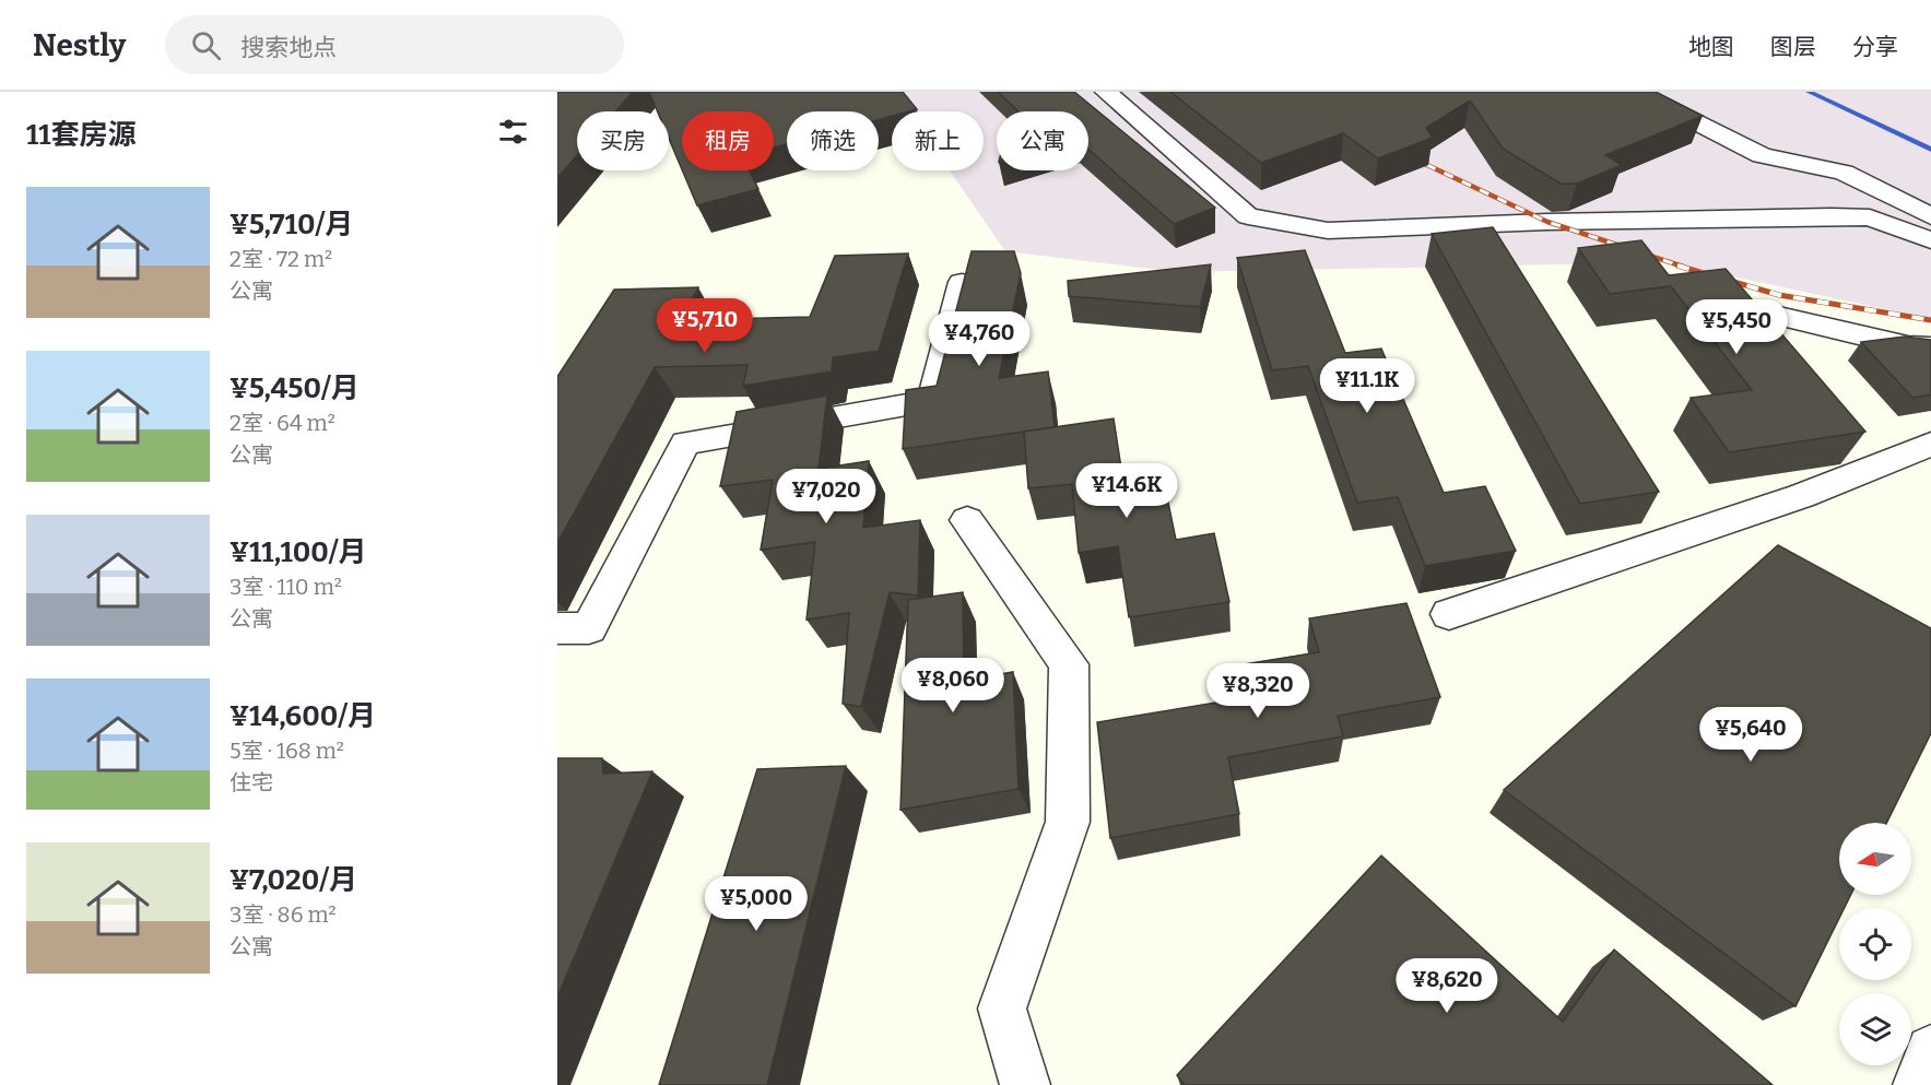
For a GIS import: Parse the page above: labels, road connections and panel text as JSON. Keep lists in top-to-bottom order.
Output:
{
  "north": "left",
  "page": {
    "header": "Nestly",
    "search": "搜索地点",
    "nav": ["地图", "图层", "分享"],
    "heading": "11套房源",
    "chip": [
      "买房",
      "租房",
      "筛选",
      "新上",
      "公寓"
    ],
    "list": [
      {
        "name": "¥5,710/月",
        "note": "2室 · 72 m² · 公寓"
      },
      {
        "name": "¥5,450/月",
        "note": "2室 · 64 m² · 公寓"
      },
      {
        "name": "¥11,100/月",
        "note": "3室 · 110 m² · 公寓"
      },
      {
        "name": "¥14,600/月",
        "note": "5室 · 168 m² · 住宅"
      },
      {
        "name": "¥7,020/月",
        "note": "3室 · 86 m² · 公寓"
      }
    ],
    "price": [
      "¥5,710",
      "¥5,450",
      "¥4,760",
      "¥11.1K",
      "¥14.6K",
      "¥7,020",
      "¥8,060",
      "¥8,320",
      "¥5,640",
      "¥5,000",
      "¥8,620"
    ]
  }
}
